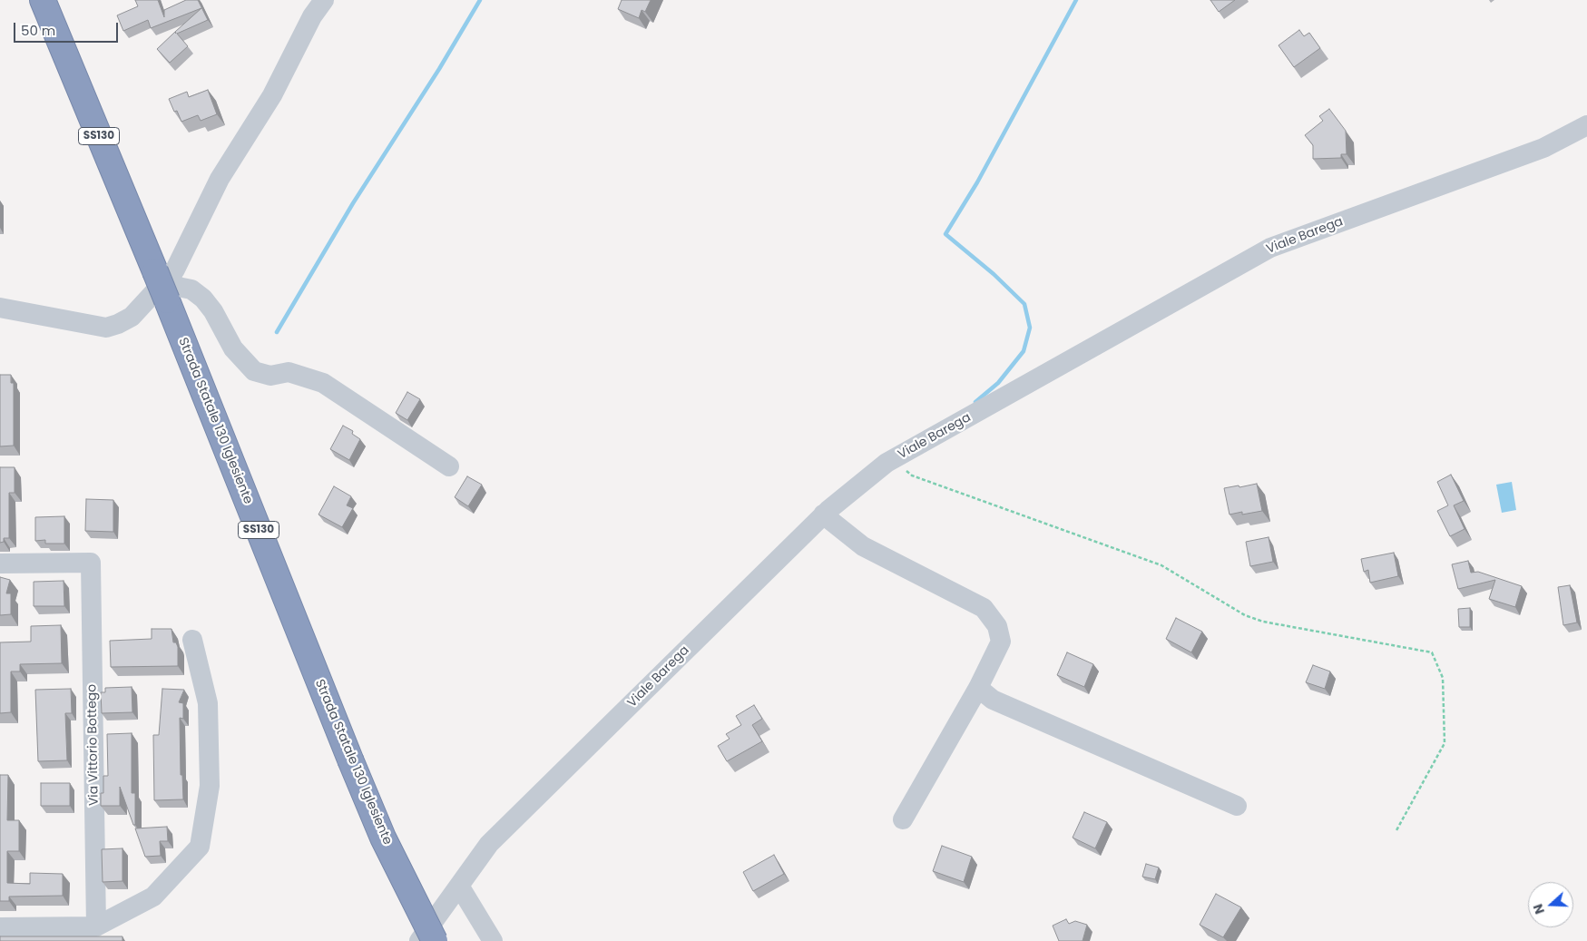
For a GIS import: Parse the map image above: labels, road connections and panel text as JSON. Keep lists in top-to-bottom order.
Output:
{
  "streets": {
    "highway": ["SS130", "Strada Statale 130 Iglesiente"],
    "street": ["Viale Barega", "Via Vittorio Bottego"]
  },
  "scale_bar": "50 m",
  "north": "left"
}
